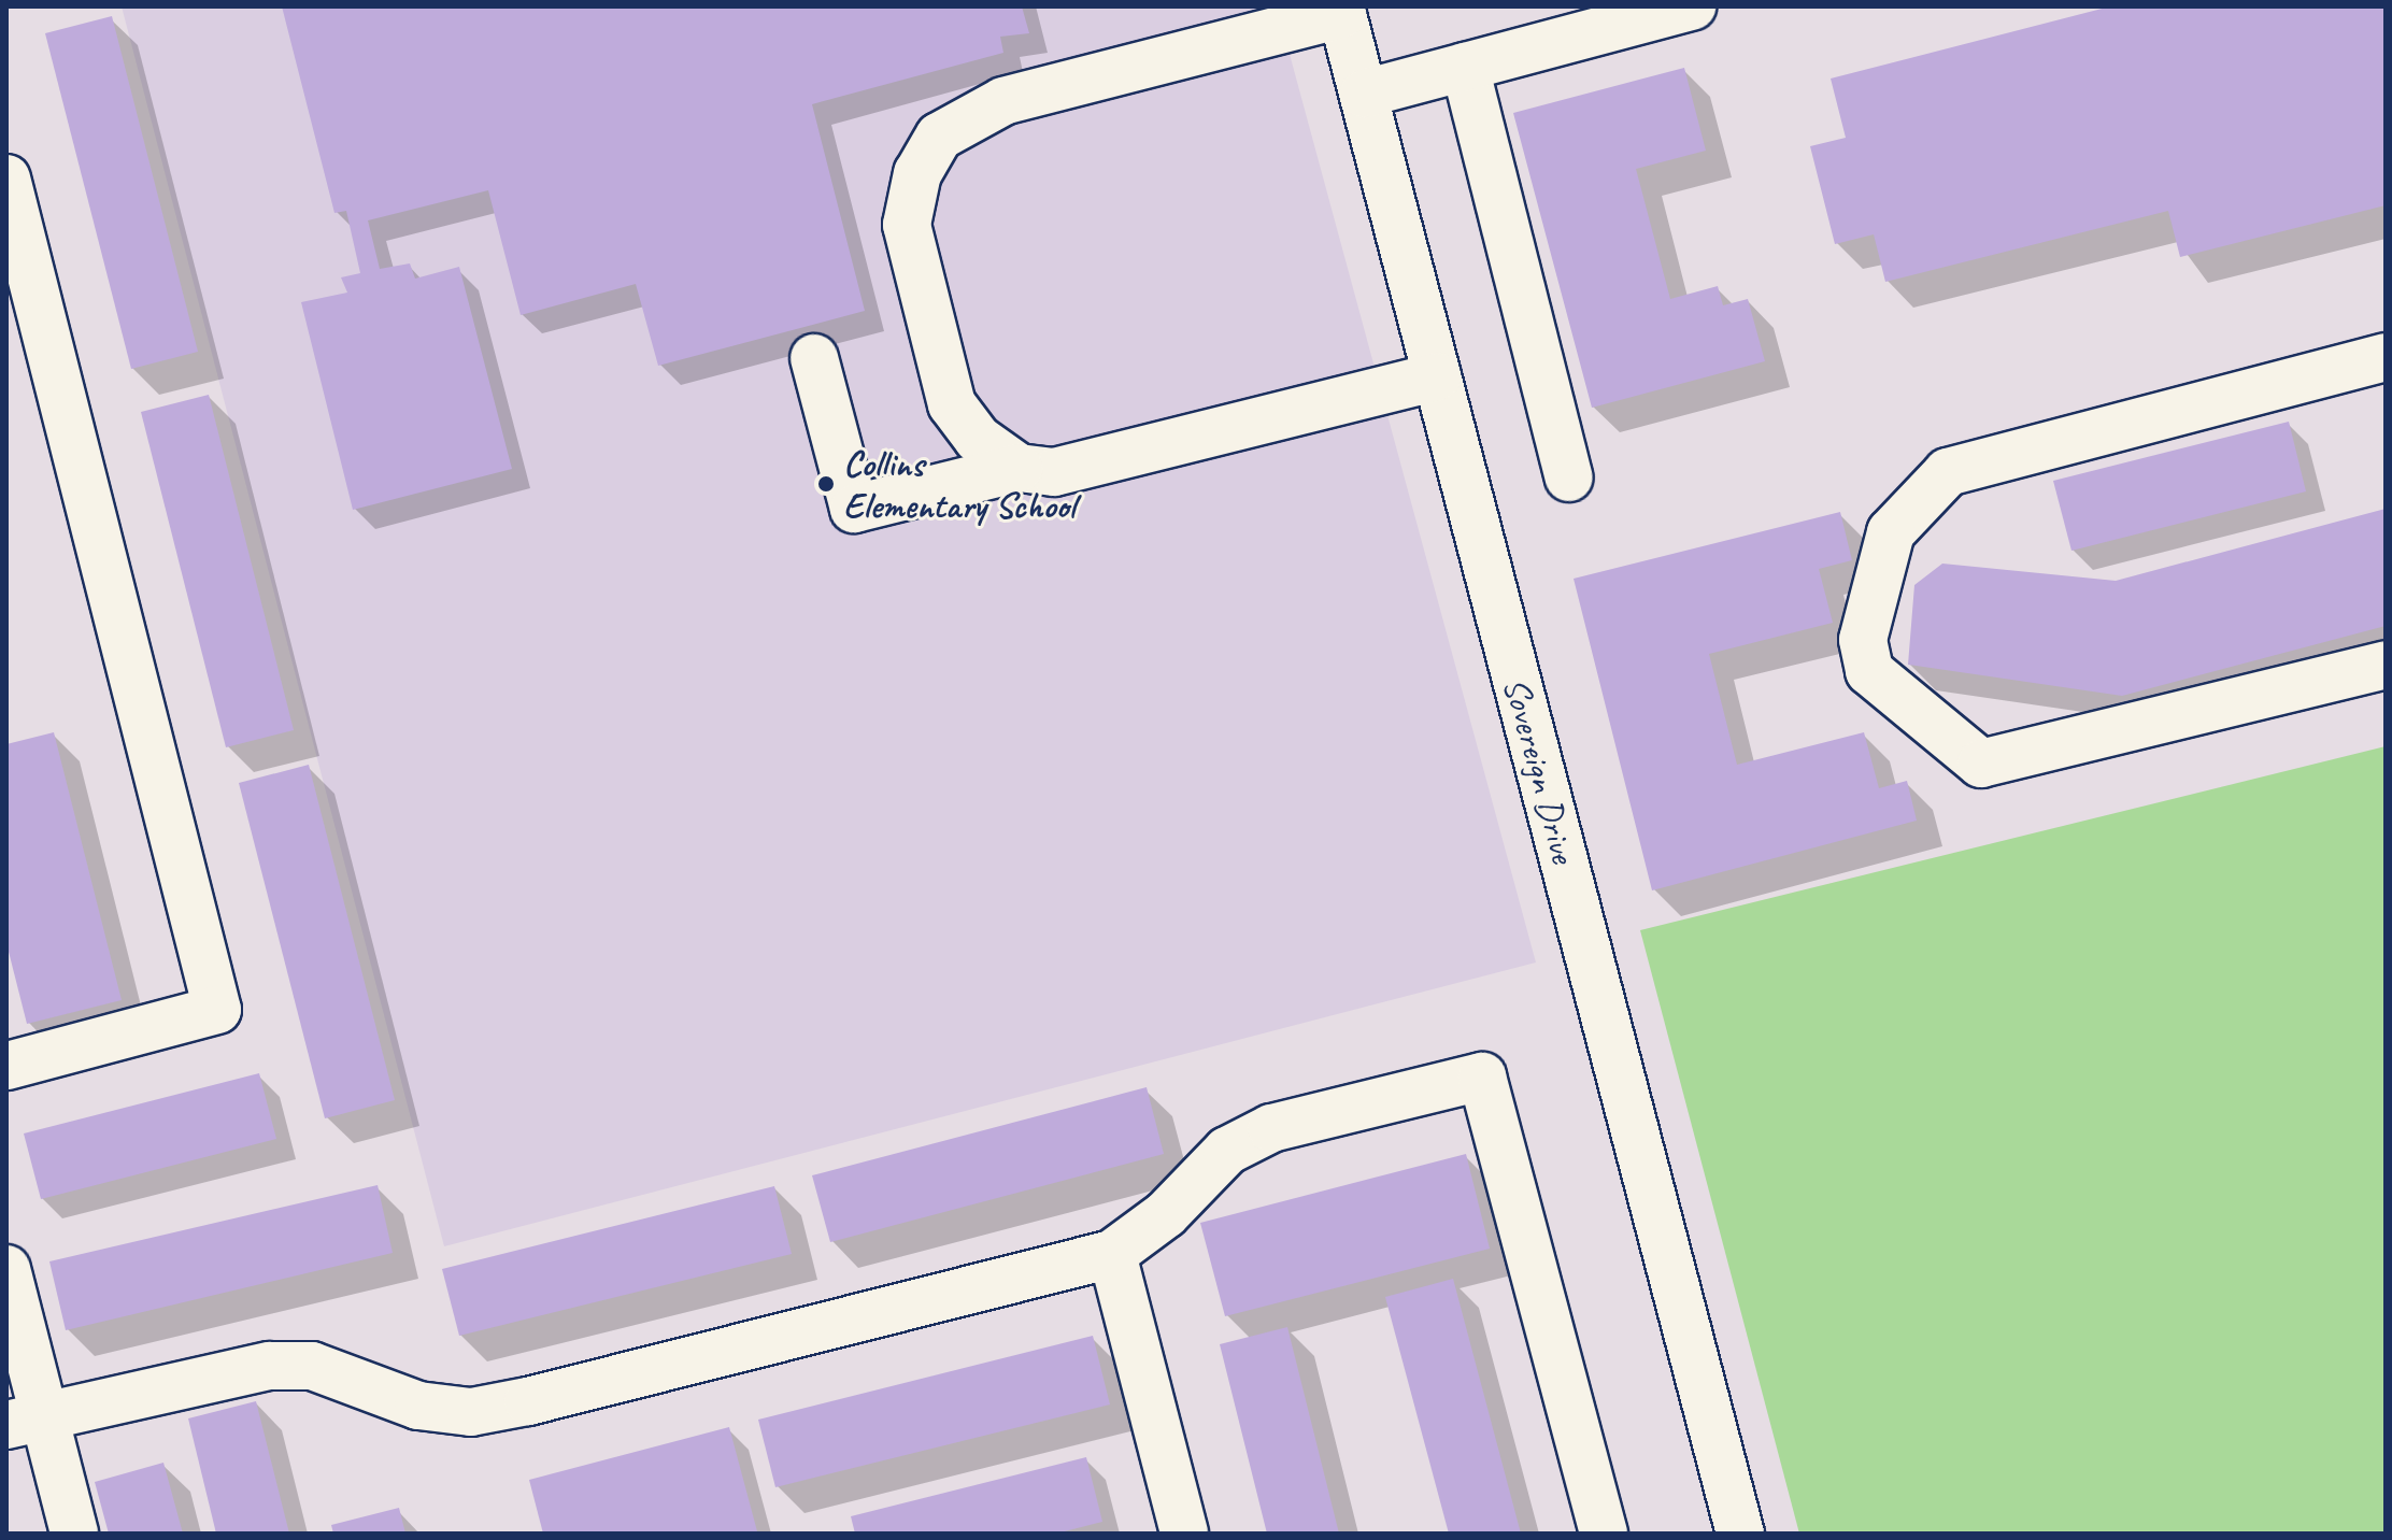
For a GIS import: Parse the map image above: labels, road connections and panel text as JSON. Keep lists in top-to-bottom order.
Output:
{
  "streets": {
    "street": ["Sovereign Drive"]
  },
  "places": ["Collins Elementary School"]
}
